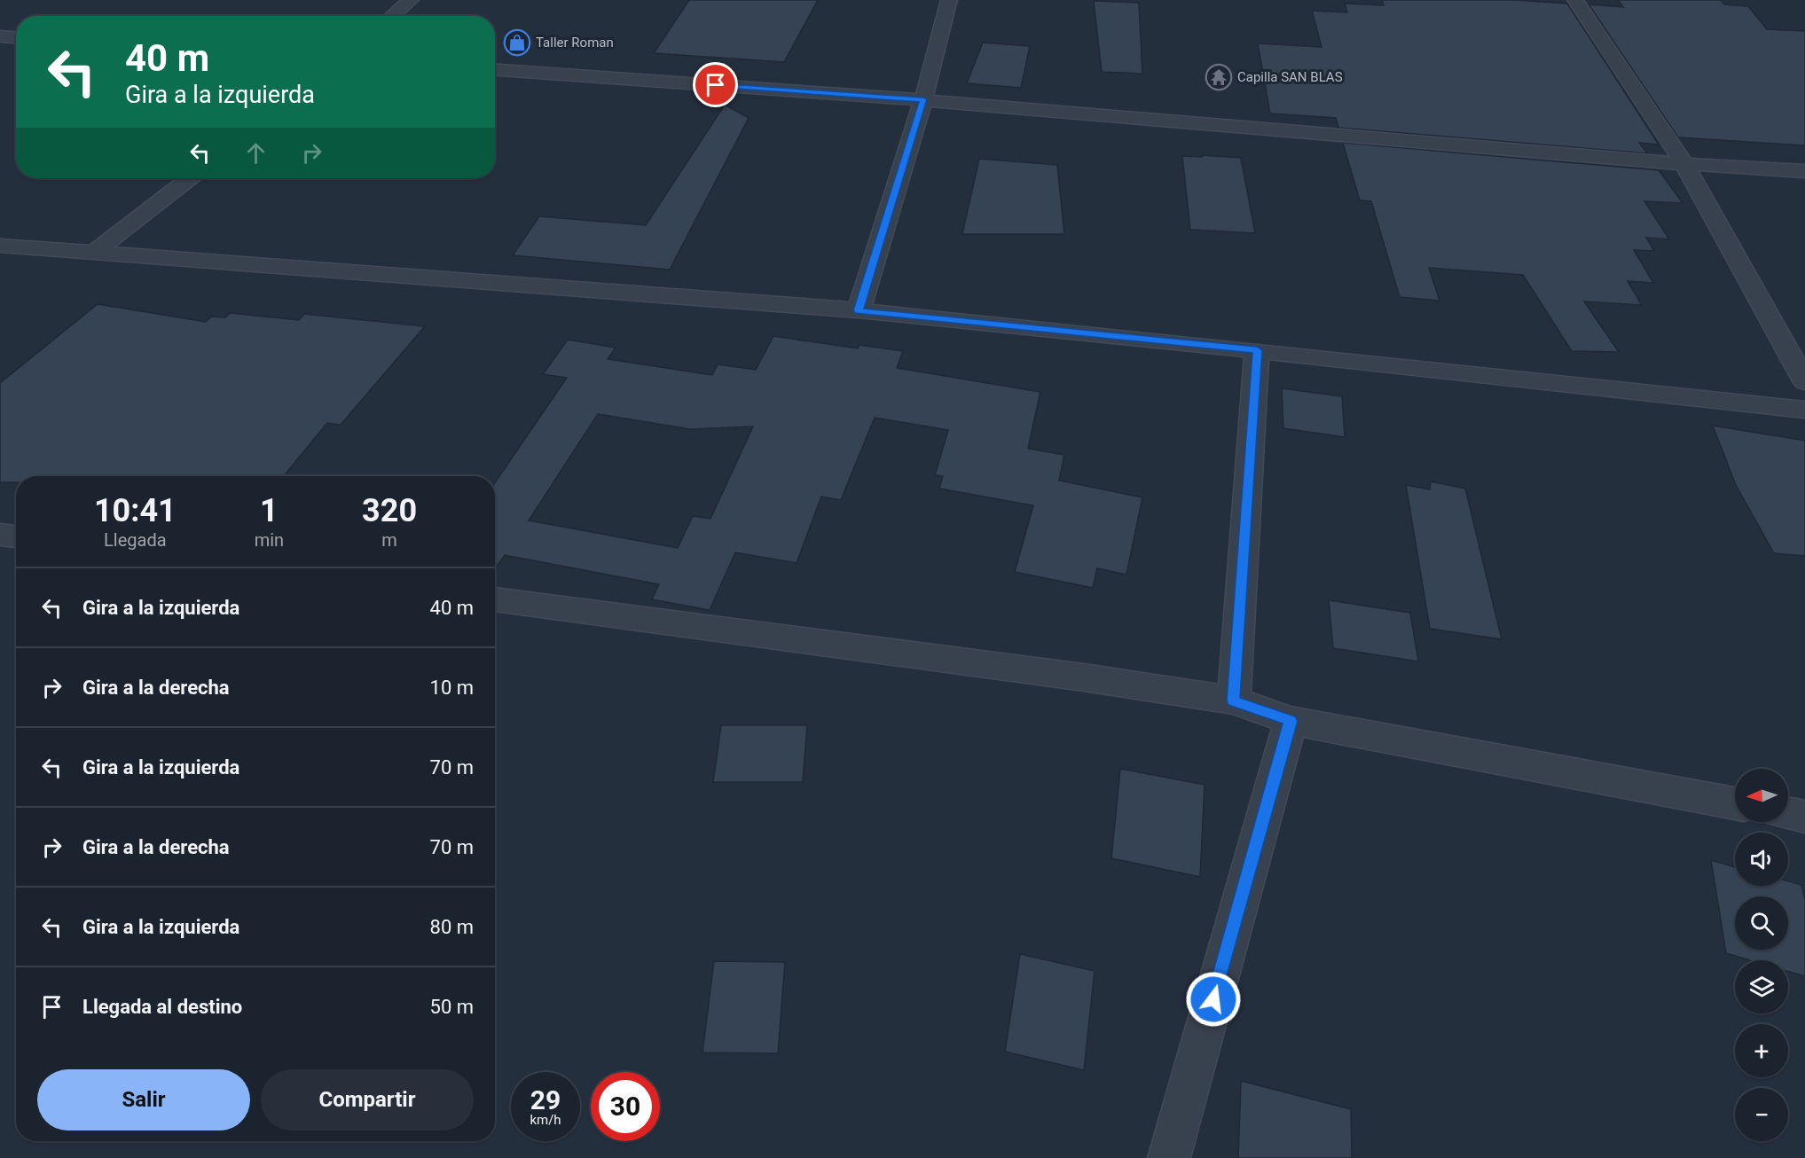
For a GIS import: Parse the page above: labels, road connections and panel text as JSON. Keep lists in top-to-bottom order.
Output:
{
  "places": {
    "shop": ["Taller Roman"],
    "temple": ["Capilla SAN BLAS"]
  },
  "north": "left",
  "page": {
    "turn": ["40 m", "Gira a la izquierda"],
    "eta": [
      "10:41",
      "Llegada",
      "1",
      "min",
      "320",
      "m"
    ],
    "list": [
      {
        "name": "Gira a la izquierda",
        "value": "40 m"
      },
      {
        "name": "Gira a la derecha",
        "value": "10 m"
      },
      {
        "name": "Gira a la izquierda",
        "value": "70 m"
      },
      {
        "name": "Gira a la derecha",
        "value": "70 m"
      },
      {
        "name": "Gira a la izquierda",
        "value": "80 m"
      },
      {
        "name": "Llegada al destino",
        "value": "50 m"
      }
    ],
    "map_buttons": ["+", "−"],
    "buttons": ["Salir", "Compartir"],
    "speed": "29 km/h",
    "limit": "30"
  }
}
